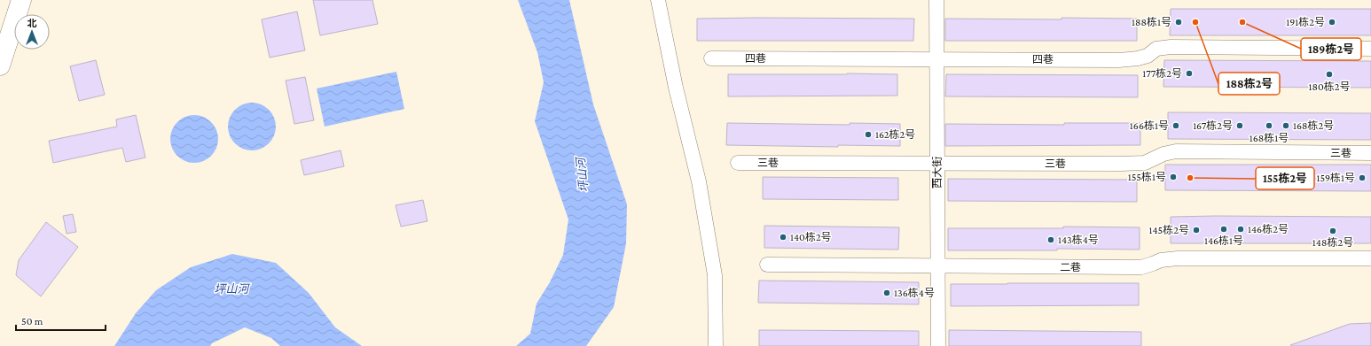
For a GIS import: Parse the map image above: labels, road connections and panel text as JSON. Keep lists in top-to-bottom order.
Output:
{
  "streets": {
    "street": [
      "四巷",
      "三巷",
      "西大街",
      "二巷"
    ]
  },
  "crossings": [
    ["四巷", "西大街"],
    ["三巷", "西大街"],
    ["西大街", "二巷"]
  ],
  "water": ["坪山河"],
  "places": [
    "188栋1号",
    "188栋2号",
    "189栋2号",
    "191栋2号",
    "177栋2号",
    "180栋2号",
    "166栋1号",
    "167栋2号",
    "168栋1号",
    "168栋2号",
    "162栋2号",
    "155栋1号",
    "155栋2号",
    "159栋1号",
    "146栋1号",
    "146栋2号",
    "145栋2号",
    "148栋2号",
    "140栋2号",
    "143栋4号",
    "136栋4号"
  ],
  "scale_bar": "50 m",
  "north": "top"
}
